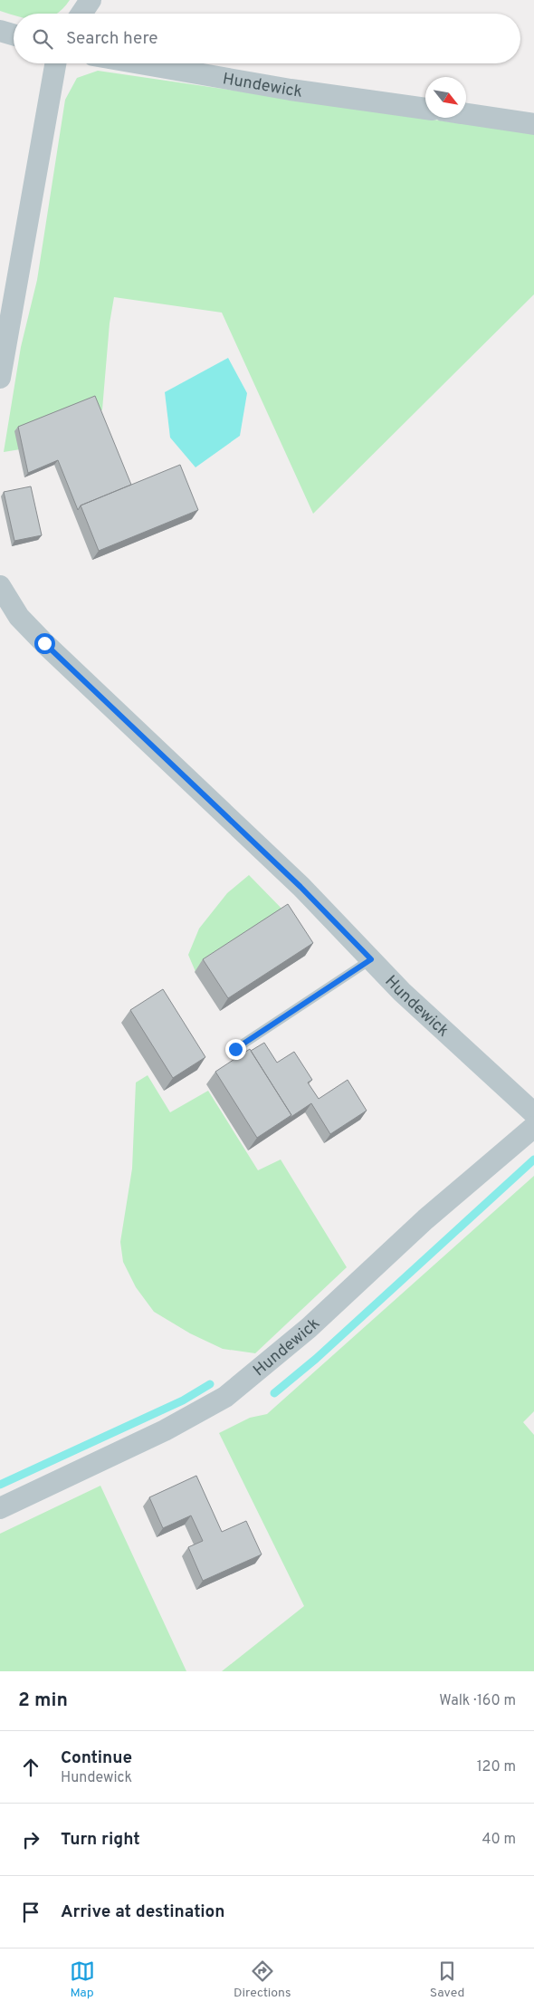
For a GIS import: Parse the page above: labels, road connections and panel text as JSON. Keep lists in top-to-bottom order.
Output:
{
  "streets": {
    "street": ["Hundewick"]
  },
  "north": "bottom right",
  "page": {
    "search": "Search here",
    "heading": ["2 min", "Walk · 160 m"],
    "list": [
      ["Continue", "Hundewick", "120 m"],
      ["Turn right", "40 m"],
      "Arrive at destination"
    ],
    "nav": ["Map", "Directions", "Saved"]
  }
}
